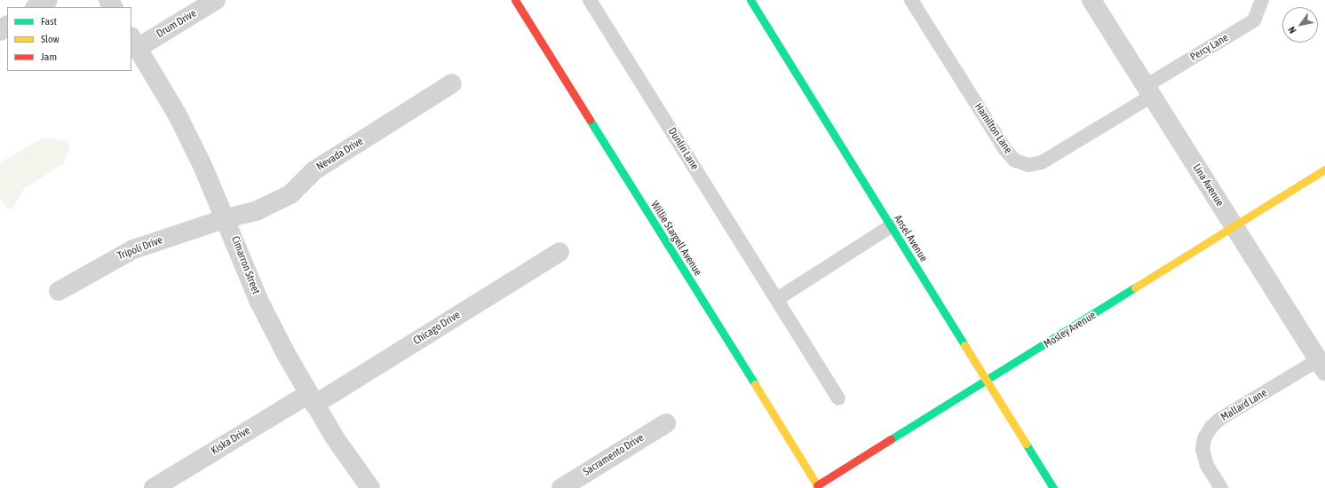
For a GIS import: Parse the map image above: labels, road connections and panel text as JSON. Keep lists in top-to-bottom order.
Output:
{
  "streets": {
    "street": [
      "Drum Drive",
      "Nevada Drive",
      "Lina Avenue",
      "Willie Stargell Avenue",
      "Ansel Avenue",
      "Tripoli Drive",
      "Cimarron Street",
      "Chicago Drive",
      "Mosley Avenue",
      "Kiska Drive",
      "Sacramento Drive"
    ],
    "lane": [
      "Percy Lane",
      "Hamilton Lane",
      "Dunlin Lane",
      "Mallard Lane"
    ]
  },
  "crossings": [
    ["Drum Drive", "Cimarron Street"],
    ["Percy Lane", "Hamilton Lane"],
    ["Percy Lane", "Lina Avenue"],
    ["Hamilton Lane", "Lina Avenue"],
    ["Nevada Drive", "Tripoli Drive"],
    ["Nevada Drive", "Cimarron Street"],
    ["Lina Avenue", "Mosley Avenue"],
    ["Lina Avenue", "Mallard Lane"],
    ["Willie Stargell Avenue", "Mosley Avenue"],
    ["Ansel Avenue", "Mosley Avenue"],
    ["Tripoli Drive", "Cimarron Street"],
    ["Cimarron Street", "Chicago Drive"],
    ["Cimarron Street", "Kiska Drive"],
    ["Chicago Drive", "Kiska Drive"]
  ],
  "legend": ["Fast", "Slow", "Jam"],
  "north": "bottom left"
}
